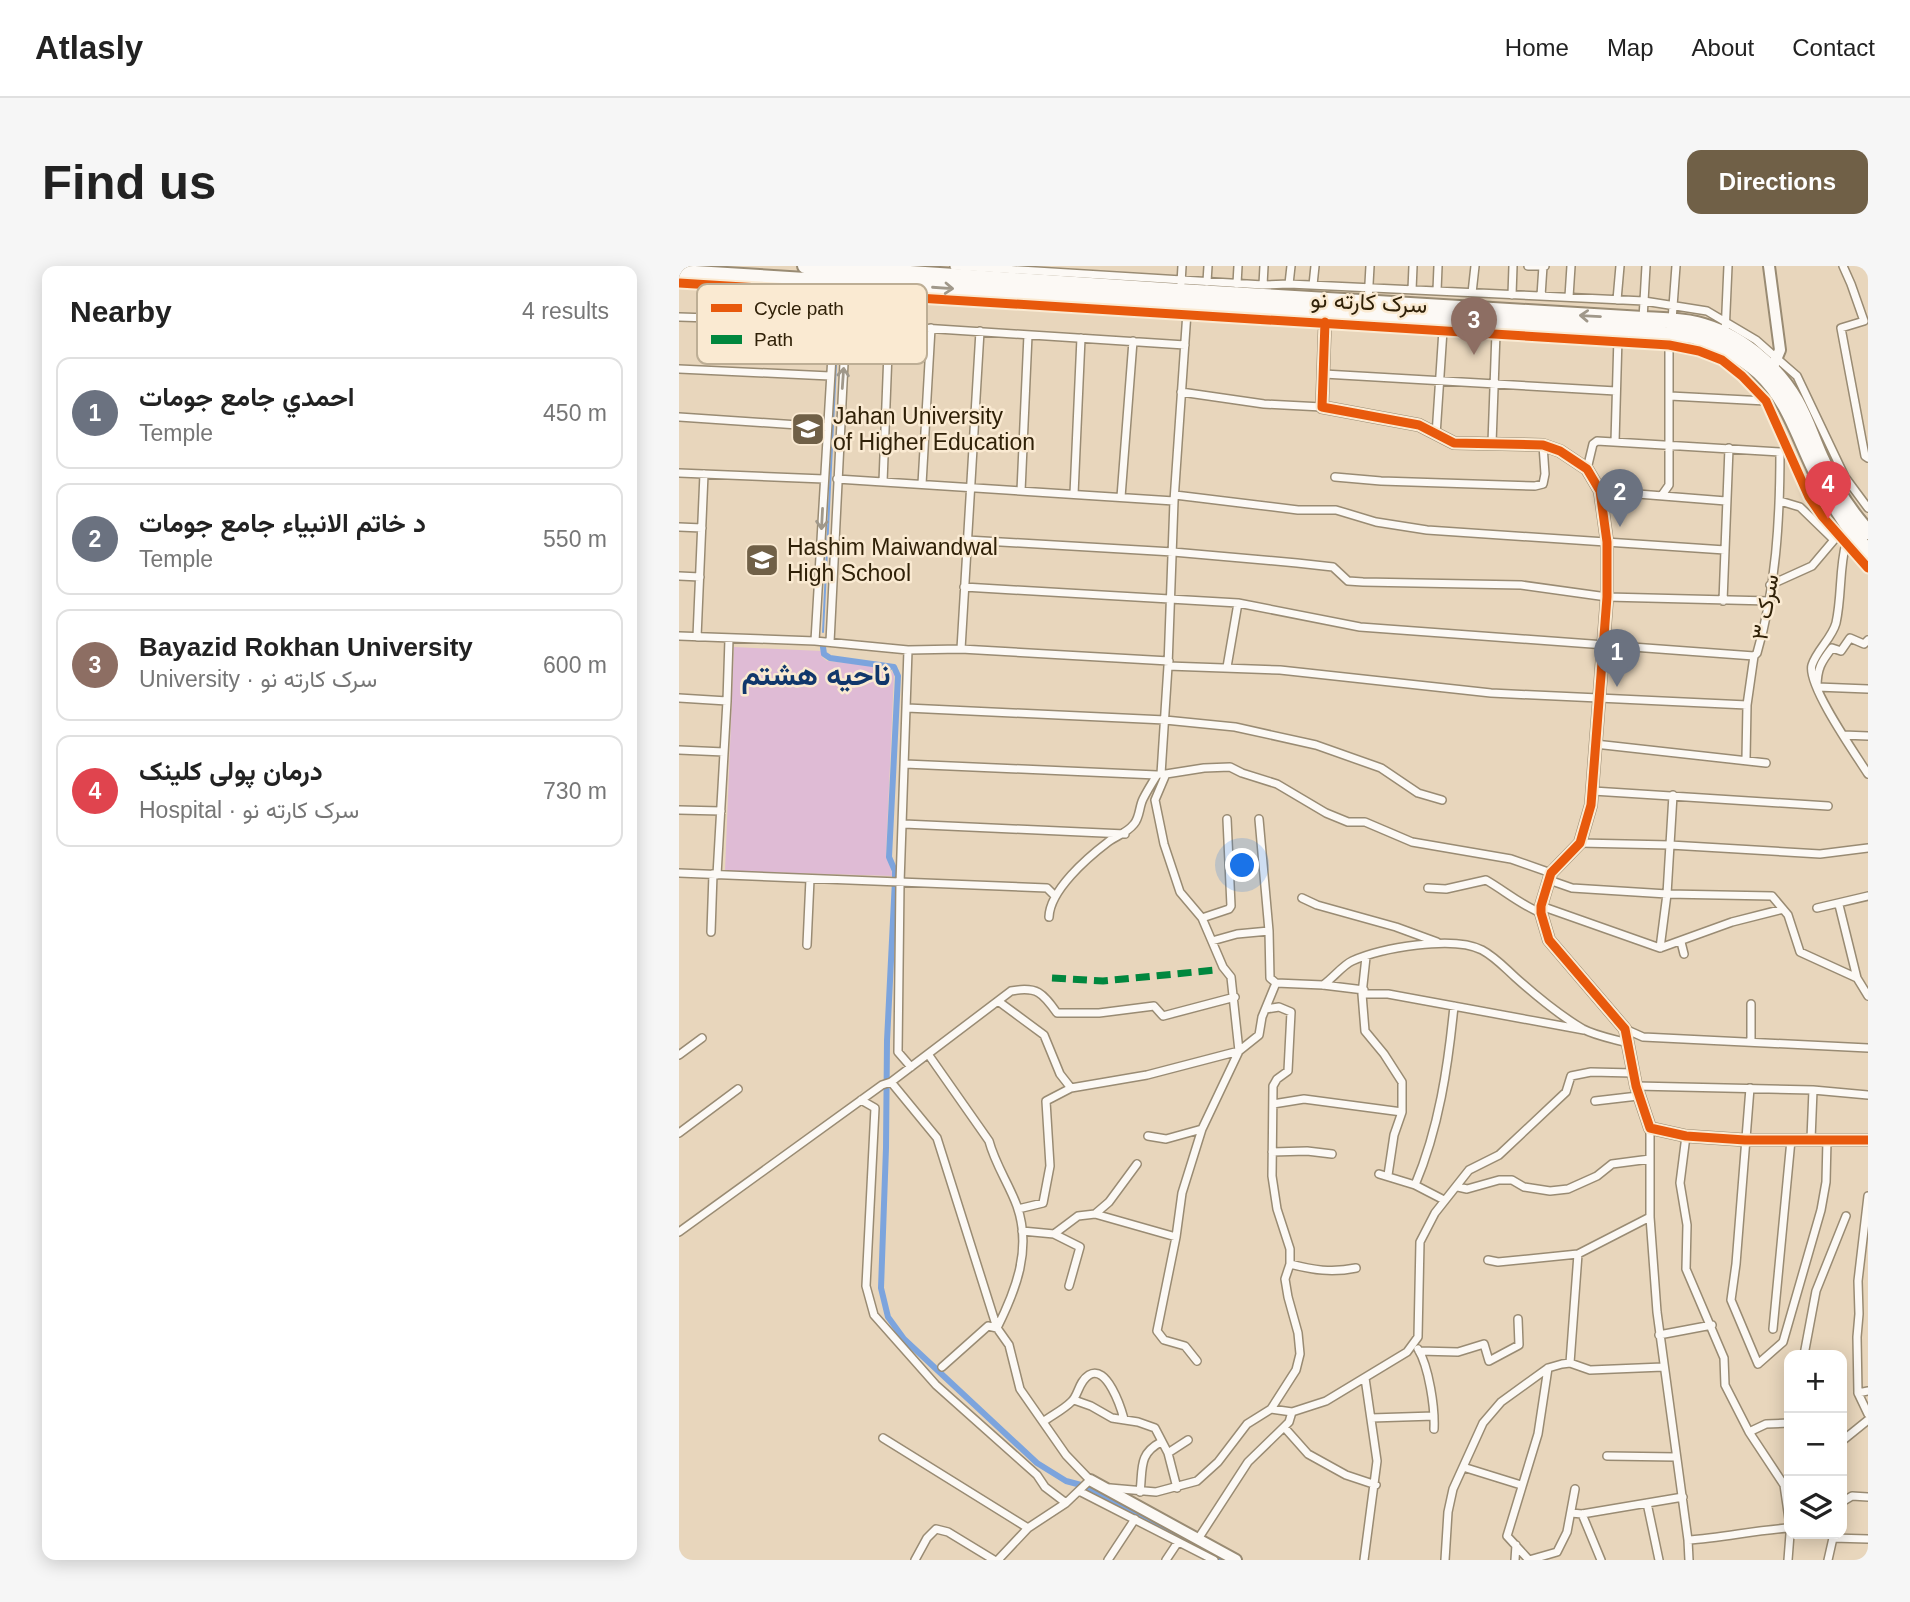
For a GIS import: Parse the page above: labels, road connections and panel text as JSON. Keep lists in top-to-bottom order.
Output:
{
  "streets": {
    "highway": ["سرک کارته نو"],
    "street": ["سرک ۳"]
  },
  "districts": ["ناحیه هشتم"],
  "places": {
    "school or university": ["Jahan University of Higher Education", "Hashim Maiwandwal High School"]
  },
  "legend": ["Cycle path", "Path"],
  "page": {
    "header": "Atlasly",
    "nav": [
      "Home",
      "Map",
      "About",
      "Contact"
    ],
    "buttons": "Directions",
    "title": "Find us",
    "heading": ["Nearby", "4 results"],
    "pins": [
      "3",
      "4",
      "2",
      "1"
    ],
    "list": [
      {
        "mark": "1",
        "name": "احمدي جامع جومات",
        "note": "Temple",
        "value": "450 m"
      },
      {
        "mark": "2",
        "name": "د خاتم الانبیاء جامع جومات",
        "note": "Temple",
        "value": "550 m"
      },
      {
        "mark": "3",
        "name": "Bayazid Rokhan University",
        "note": "University · سرک کارته نو",
        "value": "600 m"
      },
      {
        "mark": "4",
        "name": "درمان پولی کلینک",
        "note": "Hospital · سرک کارته نو",
        "value": "730 m"
      }
    ],
    "map_buttons": ["+", "−"]
  }
}
